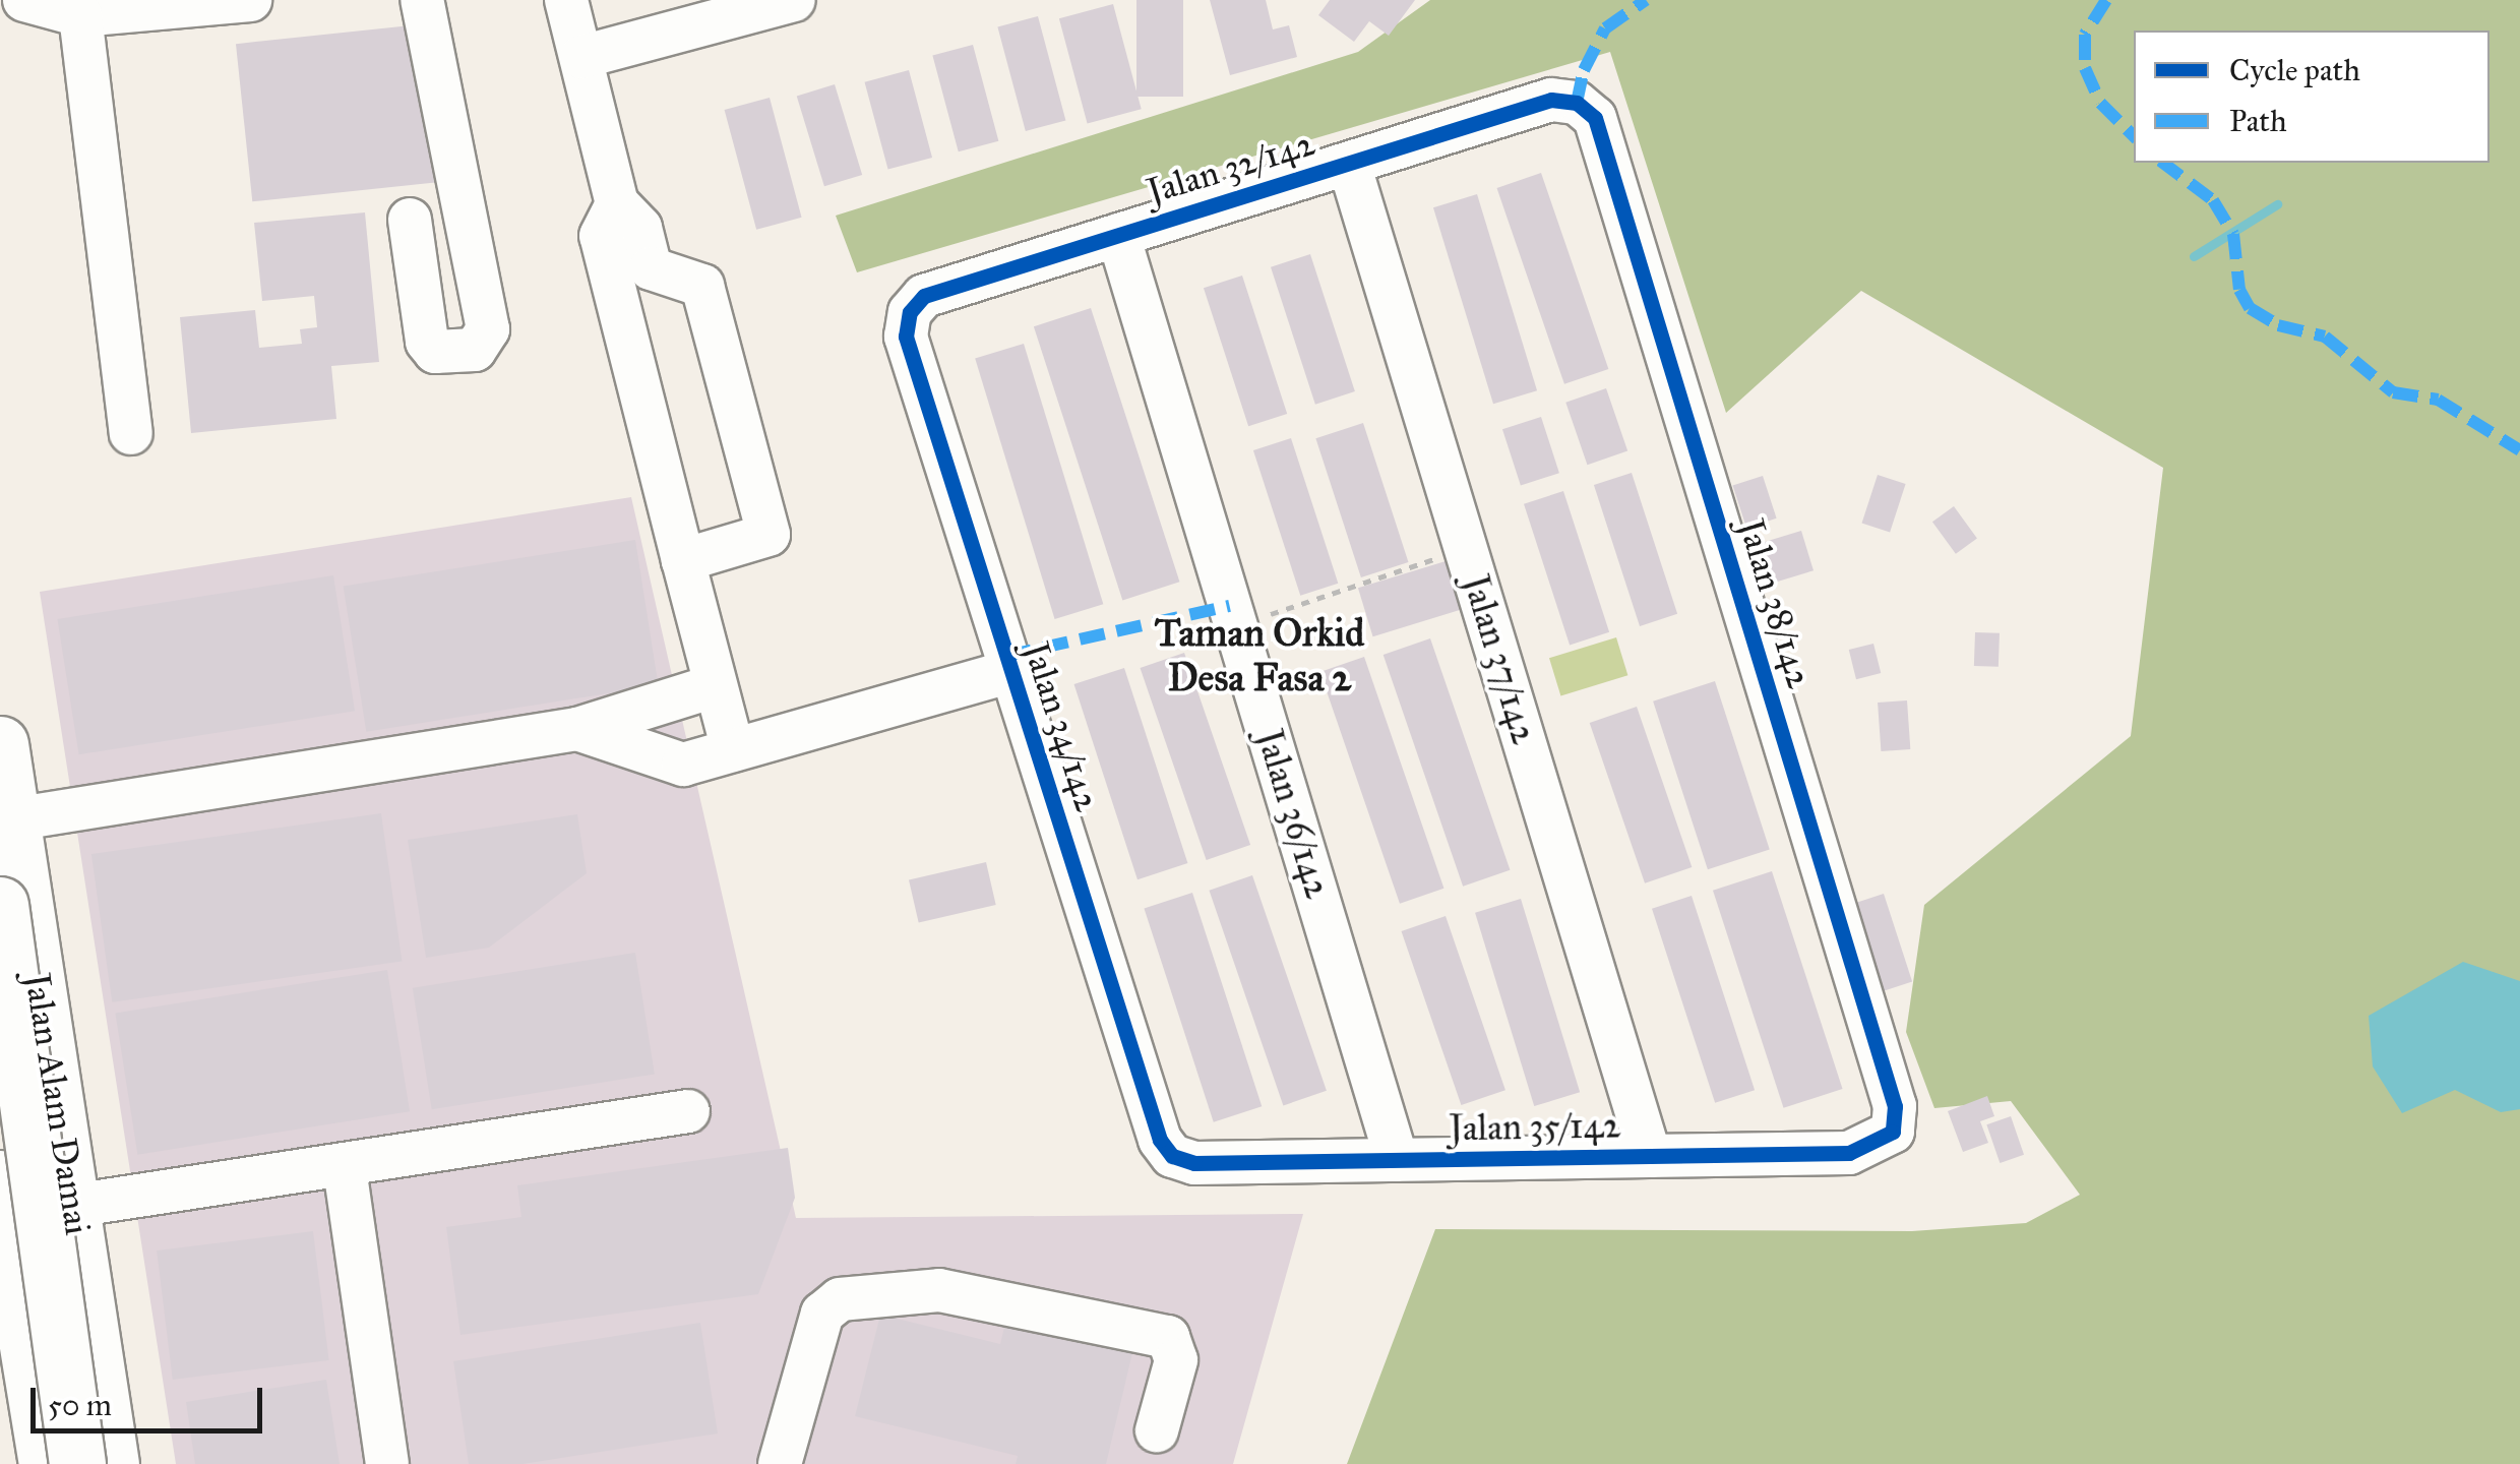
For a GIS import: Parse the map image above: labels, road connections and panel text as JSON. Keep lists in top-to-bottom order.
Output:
{
  "streets": {
    "main road": ["Jalan Alam Damai"],
    "street": [
      "Jalan 32/142",
      "Jalan 38/142",
      "Jalan 37/142",
      "Jalan 34/142",
      "Jalan 36/142",
      "Jalan 35/142"
    ]
  },
  "crossings": [
    ["Jalan 32/142", "Jalan 38/142"],
    ["Jalan 32/142", "Jalan 37/142"],
    ["Jalan 32/142", "Jalan 34/142"],
    ["Jalan 32/142", "Jalan 36/142"],
    ["Jalan 38/142", "Jalan 35/142"],
    ["Jalan 37/142", "Jalan 35/142"],
    ["Jalan 34/142", "Jalan 35/142"],
    ["Jalan 36/142", "Jalan 35/142"]
  ],
  "districts": ["Taman Orkid Desa Fasa 2"],
  "legend": ["Cycle path", "Path"],
  "scale_bar": "50 m"
}
